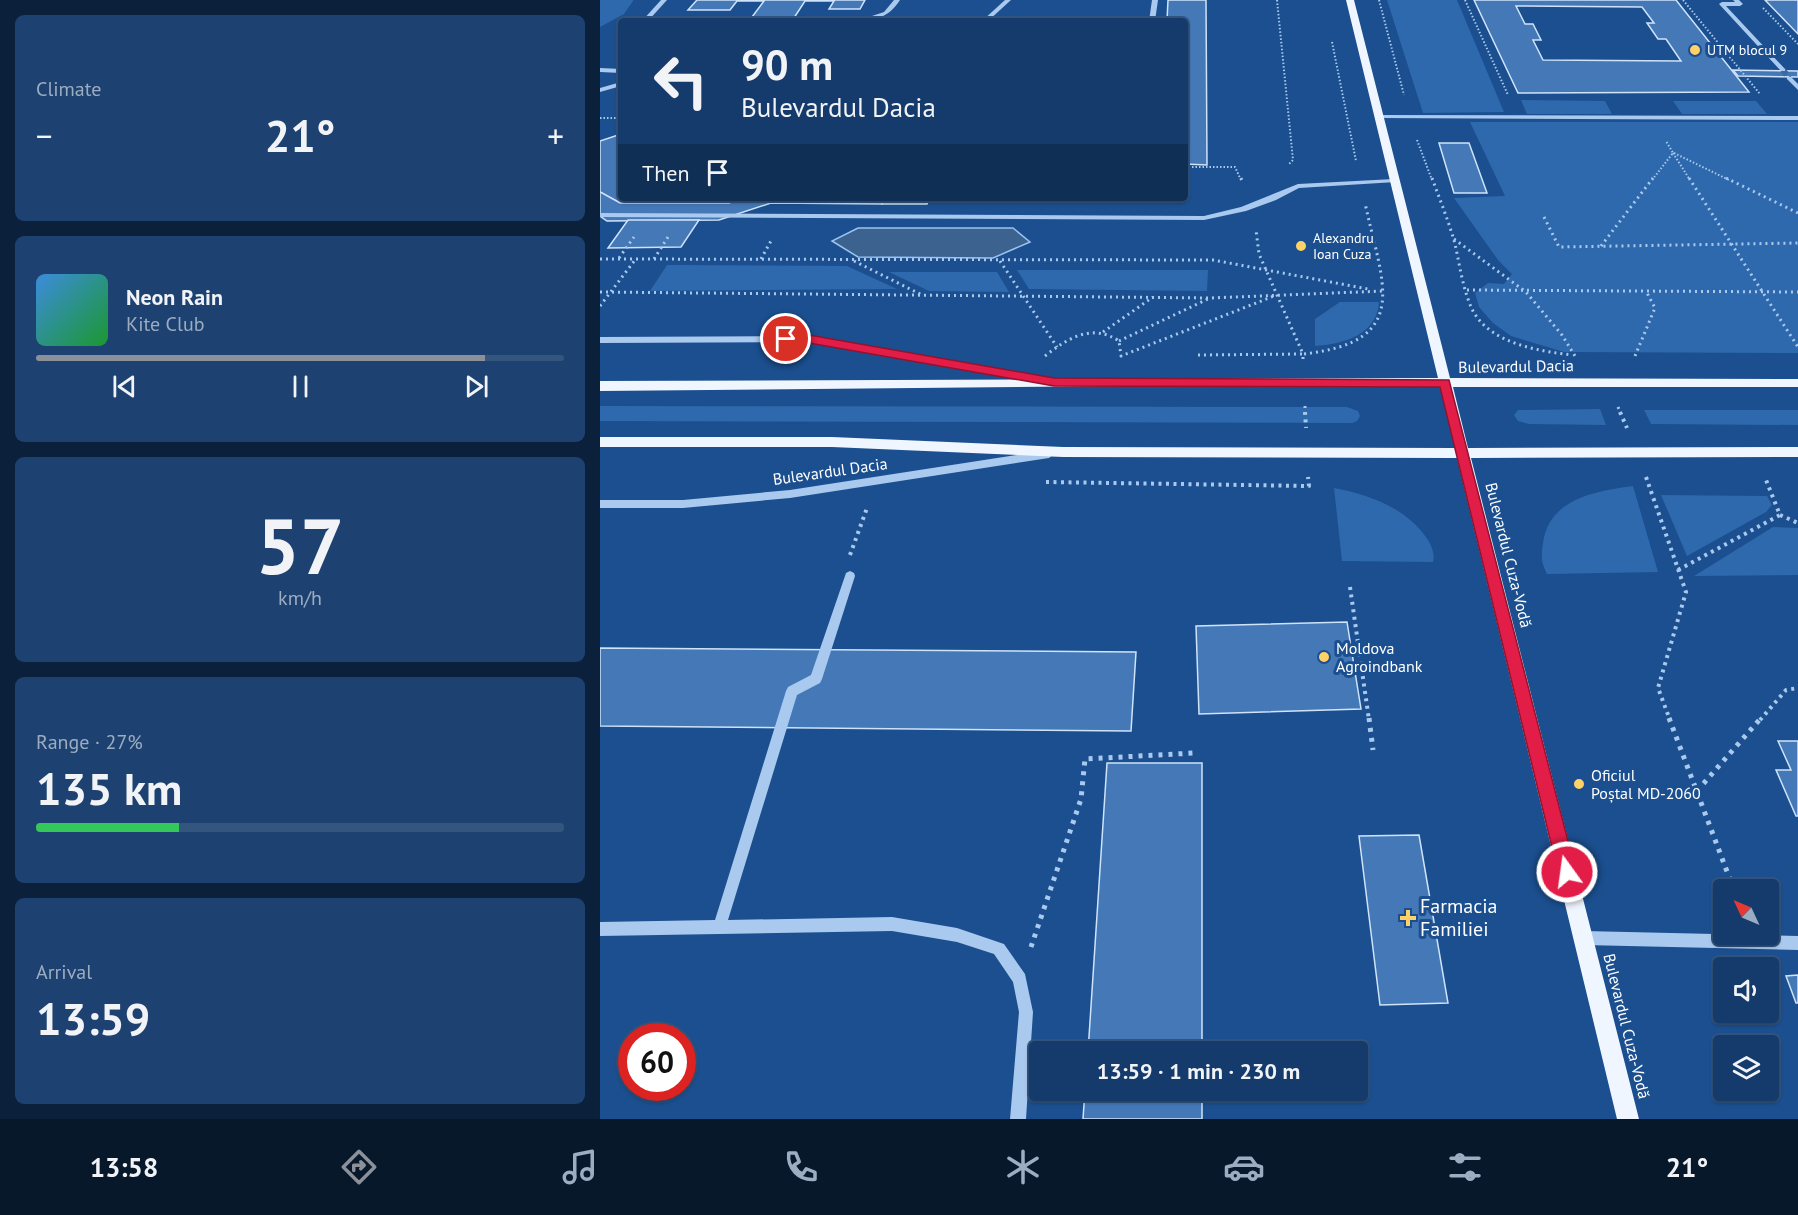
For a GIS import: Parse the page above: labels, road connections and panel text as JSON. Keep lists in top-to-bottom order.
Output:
{
  "streets": {
    "main road": ["Bulevardul Dacia", "Bulevardul Cuza-Vodă"]
  },
  "crossings": [
    ["Bulevardul Dacia", "Bulevardul Cuza-Vodă"]
  ],
  "places": {
    "other": [
      "UTM blocul 9",
      "Alexandru Ioan Cuza",
      "Moldova Agroindbank",
      "Oficiul Poștal MD-2060"
    ],
    "health": ["Farmacia Familiei"]
  },
  "north": "top left",
  "page": {
    "tile": [
      "Climate",
      ["57", "km/h"],
      ["Range · 27%", "135 km"],
      ["Arrival", "13:59"]
    ],
    "turn": ["90 m", "Bulevardul Dacia"],
    "heat": ["−", "21°", "+"],
    "then": "Then",
    "song": ["Neon Rain", "Kite Club"],
    "limit": "60",
    "trip": "13:59 · 1 min · 230 m",
    "tabs": ["13:58", "21°"]
  }
}
